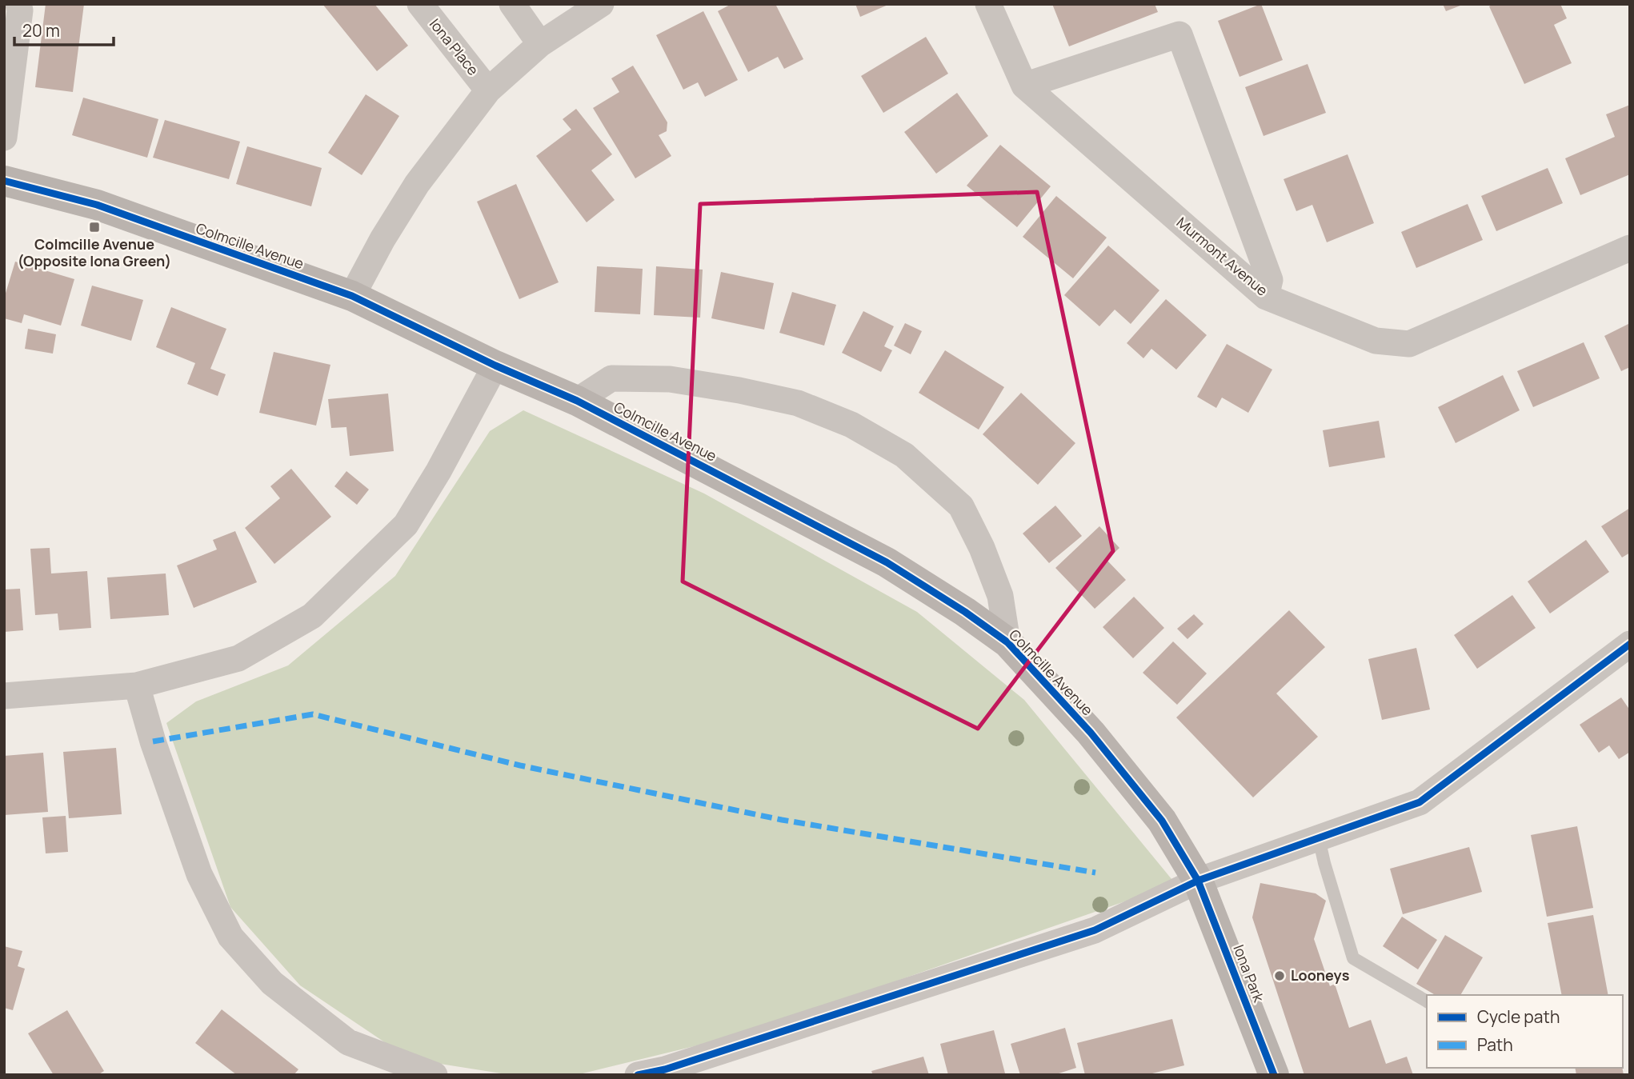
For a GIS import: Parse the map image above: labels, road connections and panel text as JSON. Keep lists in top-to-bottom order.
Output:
{
  "streets": {
    "street": [
      "Iona Place",
      "Colmcille Avenue",
      "Murmont Avenue",
      "Iona Park"
    ]
  },
  "crossings": [
    ["Colmcille Avenue", "Iona Park"]
  ],
  "places": {
    "transit": ["Colmcille Avenue (Opposite Iona Green)"],
    "other": ["Looneys"]
  },
  "legend": ["Cycle path", "Path"],
  "scale_bar": "20 m"
}
